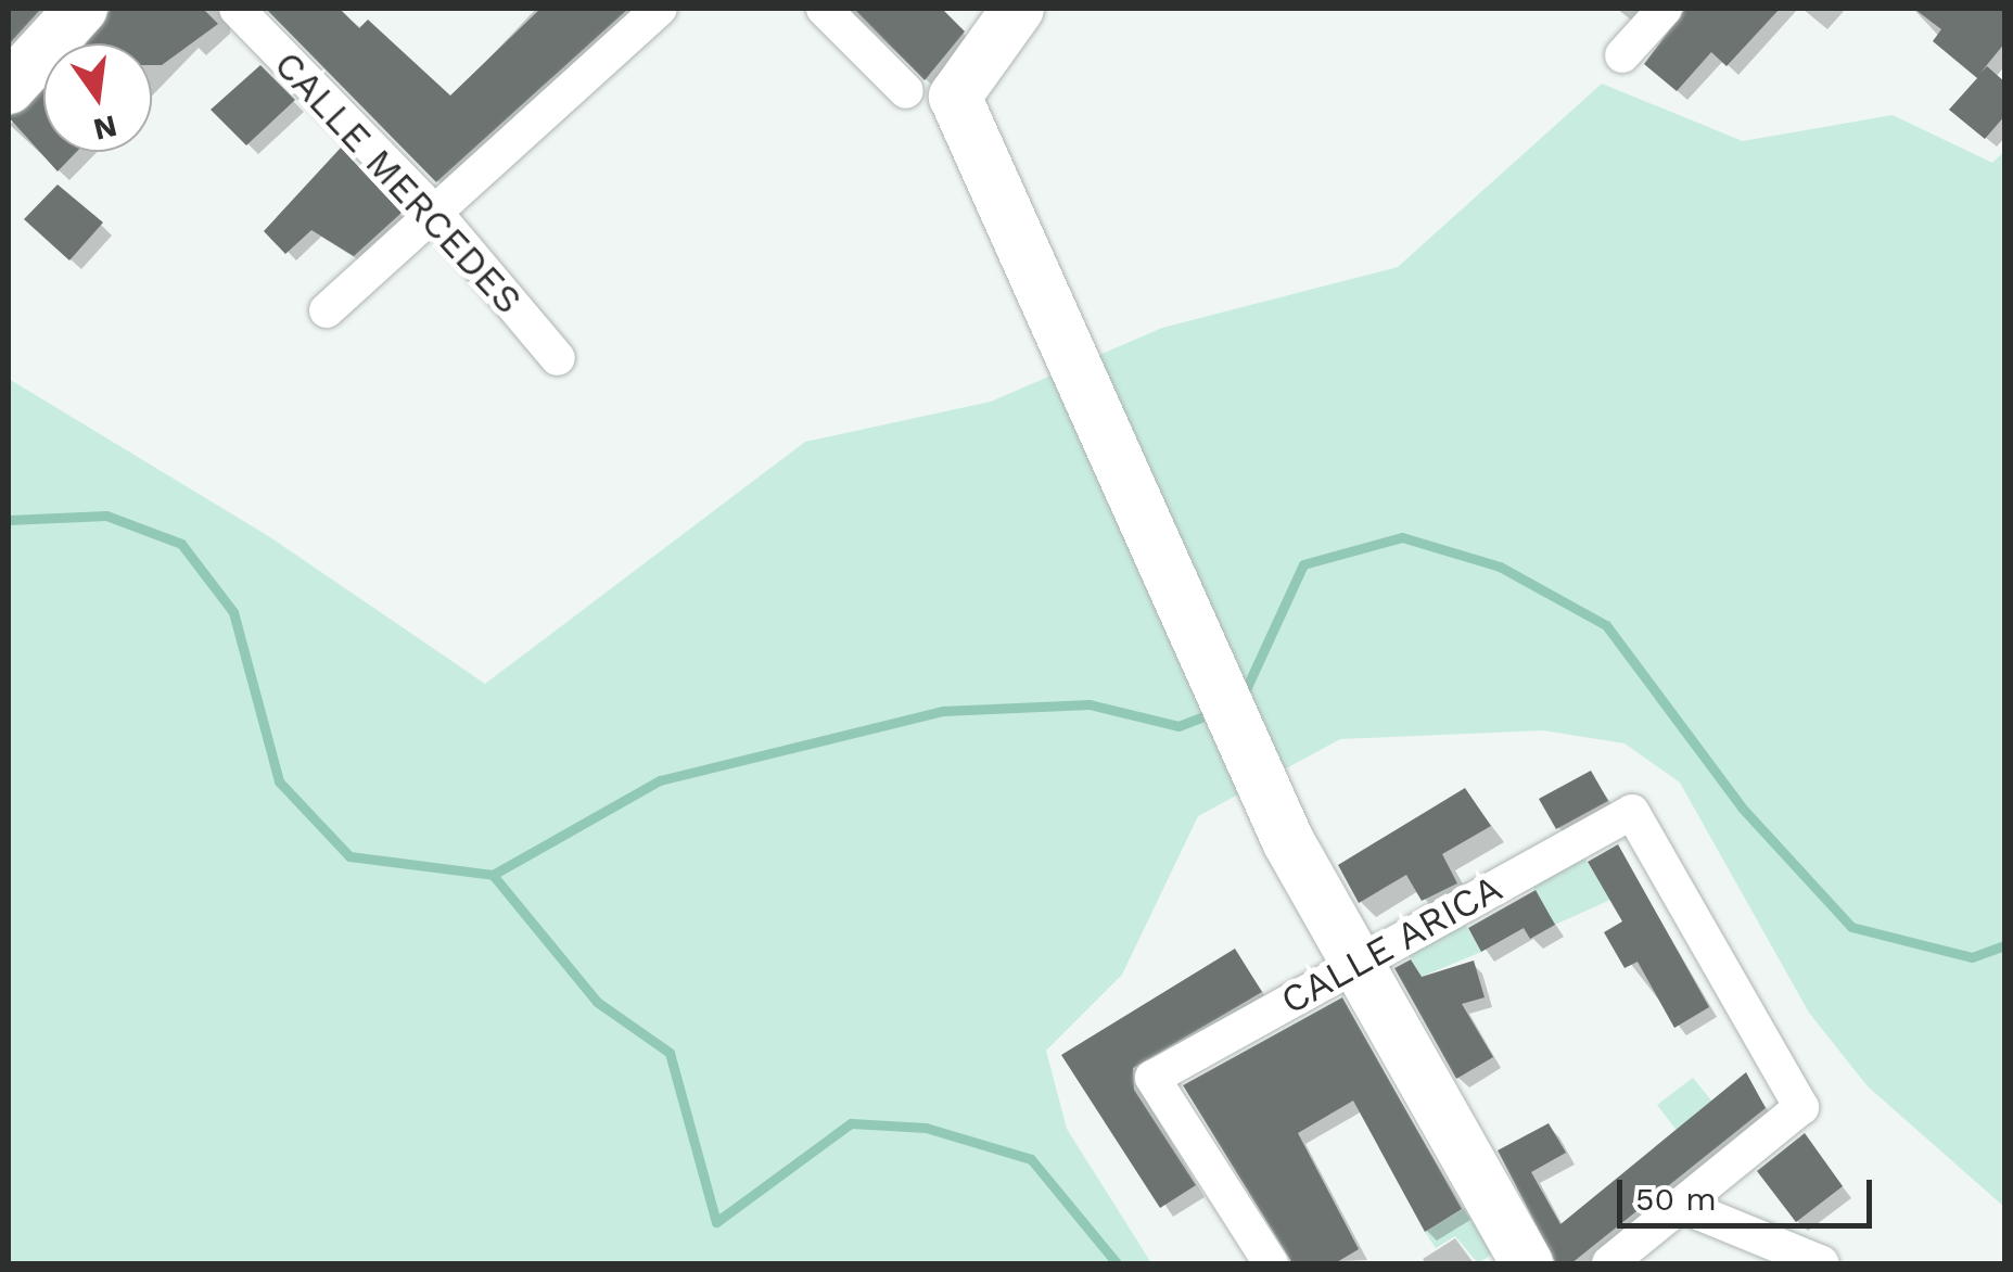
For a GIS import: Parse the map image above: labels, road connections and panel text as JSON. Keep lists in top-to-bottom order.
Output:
{
  "streets": {
    "street": ["CALLE MERCEDES", "CALLE ARICA"]
  },
  "scale_bar": "50 m",
  "north": "bottom"
}
